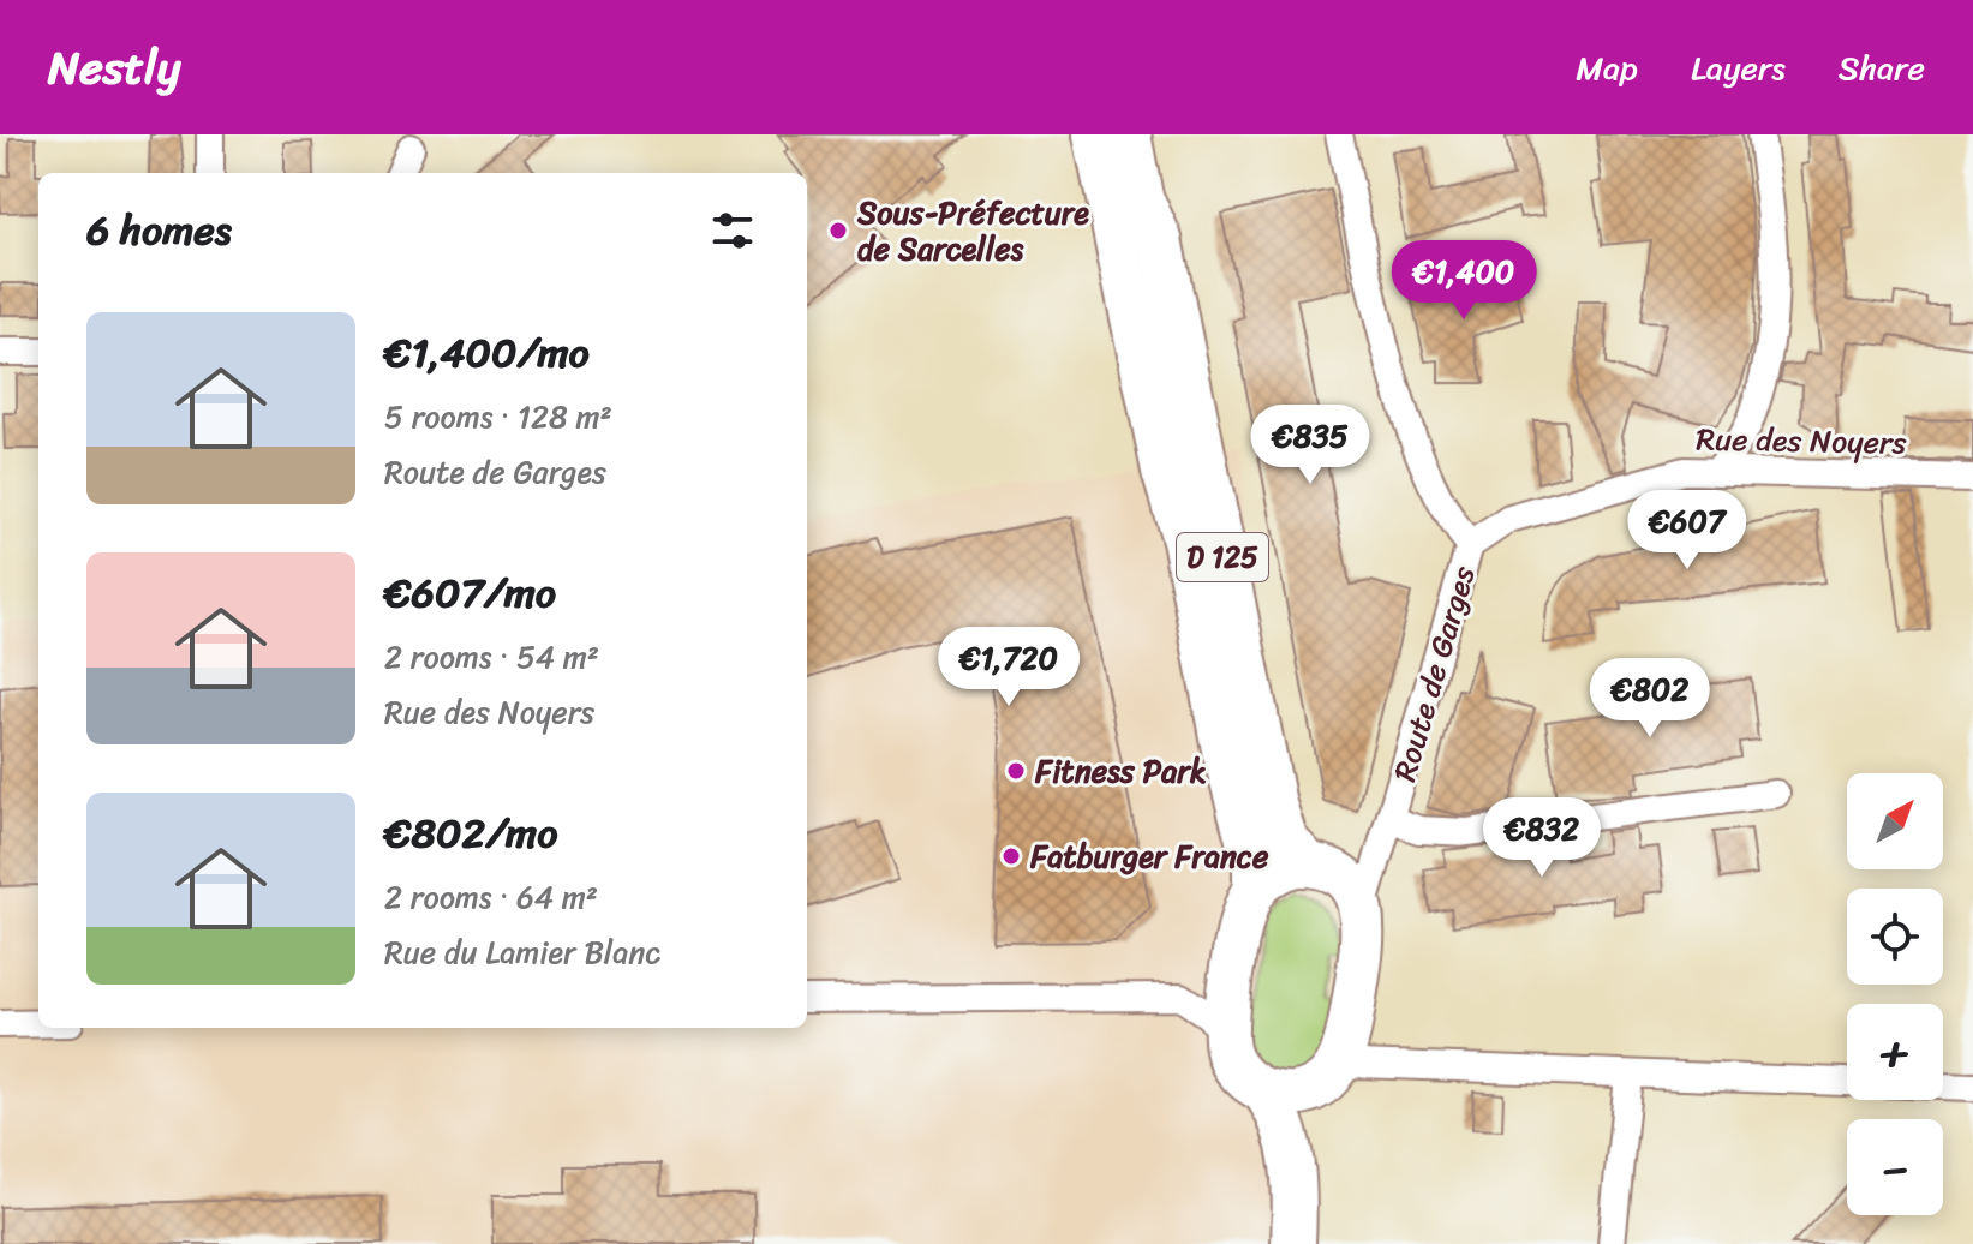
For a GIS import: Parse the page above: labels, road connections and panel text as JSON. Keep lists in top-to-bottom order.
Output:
{
  "streets": {
    "main road": ["D 125"],
    "street": ["Rue des Noyers", "Route de Garges"]
  },
  "crossings": [
    ["Rue des Noyers", "Route de Garges"]
  ],
  "places": ["Sous-Préfecture de Sarcelles", "Fitness Park", "Fatburger France"],
  "north": "top right",
  "page": {
    "header": "Nestly",
    "nav": ["Map", "Layers", "Share"],
    "heading": "6 homes",
    "price": [
      "€1,400",
      "€835",
      "€607",
      "€1,720",
      "€802",
      "€832"
    ],
    "list": [
      {
        "name": "€1,400/mo",
        "note": "5 rooms · 128 m² · Route de Garges"
      },
      {
        "name": "€607/mo",
        "note": "2 rooms · 54 m² · Rue des Noyers"
      },
      {
        "name": "€802/mo",
        "note": "2 rooms · 64 m² · Rue du Lamier Blanc"
      }
    ],
    "map_buttons": ["+", "−"]
  }
}
